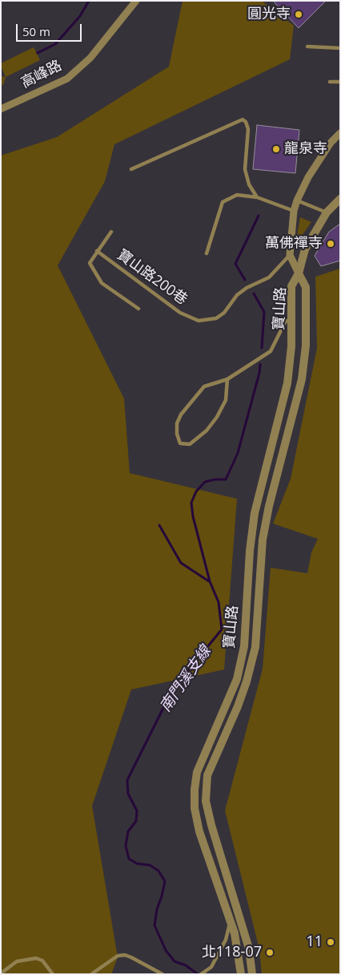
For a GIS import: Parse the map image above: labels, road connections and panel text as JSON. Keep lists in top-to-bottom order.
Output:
{
  "streets": {
    "street": ["高峰路", "寶山路"],
    "lane": ["寶山路200巷"]
  },
  "water": ["南門溪支線"],
  "places": [
    "圓光寺",
    "龍泉寺",
    "萬佛禪寺",
    "11",
    "北118-07"
  ],
  "scale_bar": "50 m"
}
